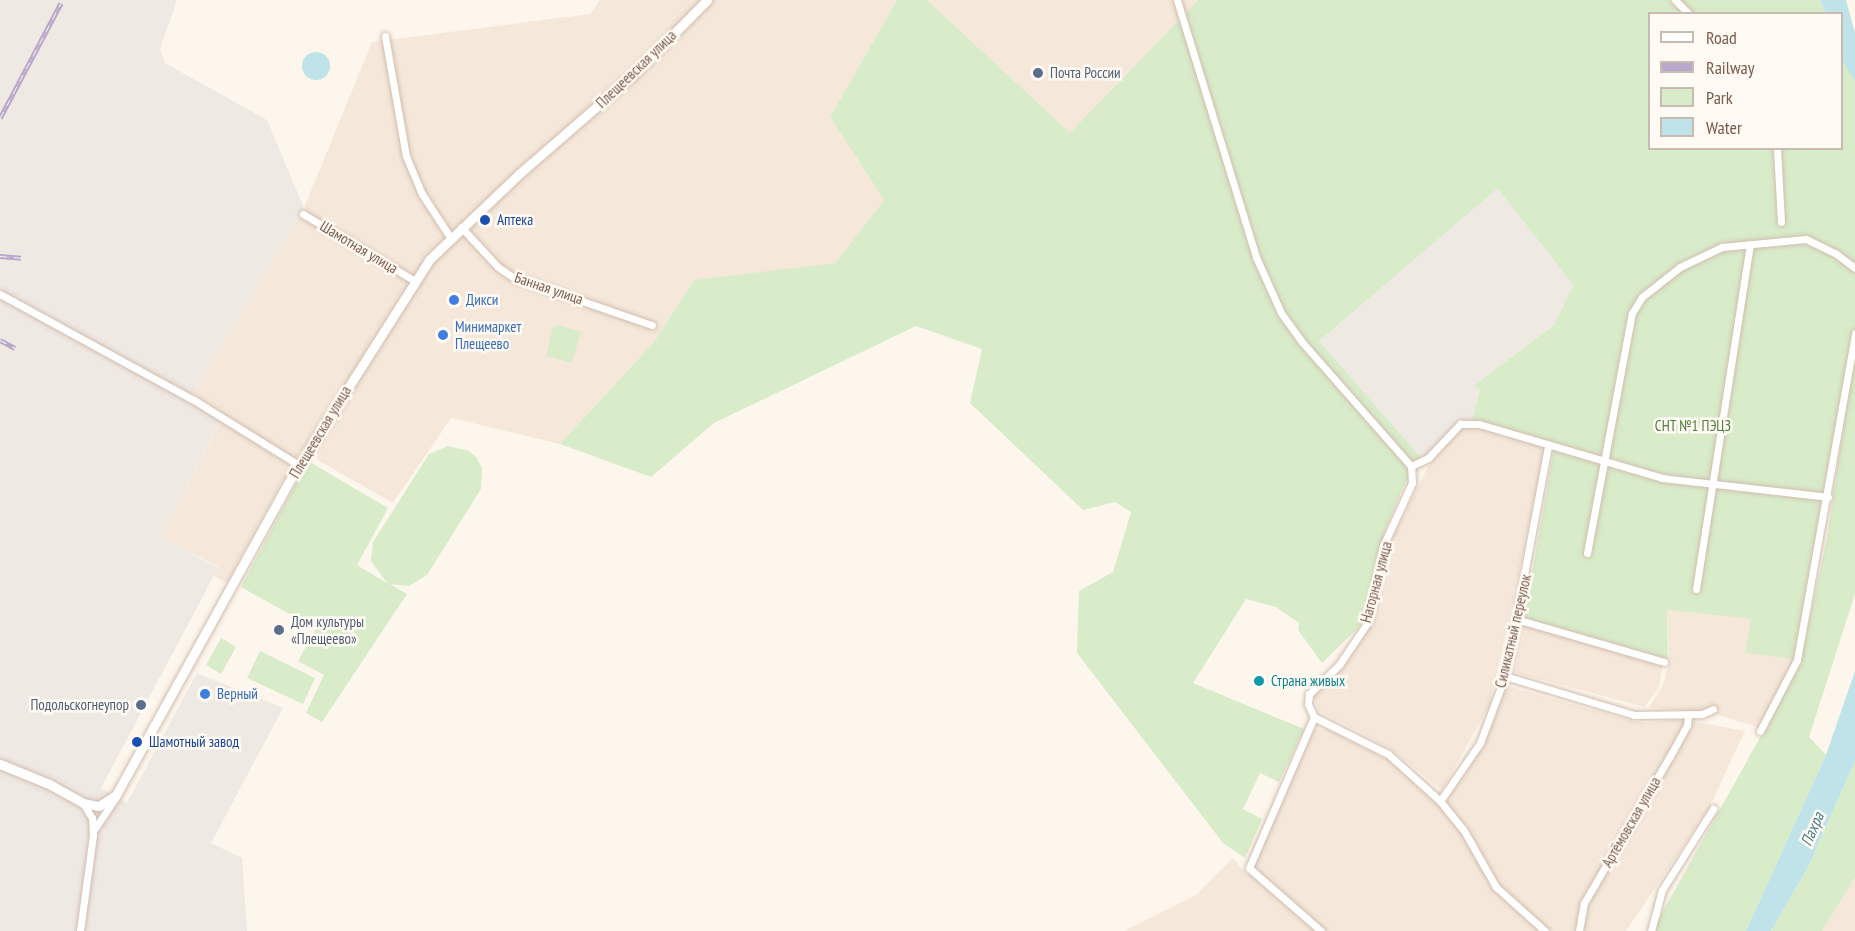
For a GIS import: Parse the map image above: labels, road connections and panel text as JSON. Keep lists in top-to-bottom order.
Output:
{
  "streets": {
    "street": [
      "Плещеевская улица",
      "Шамотная улица",
      "Банная улица",
      "Нагорная улица",
      "Силикатный переулок",
      "Артёмовская улица"
    ]
  },
  "crossings": [
    ["Плещеевская улица", "Шамотная улица"],
    ["Плещеевская улица", "Банная улица"]
  ],
  "water": ["Пахра"],
  "parks": ["СНТ №1 ПЭЦЗ"],
  "places": [
    "Почта России",
    "Аптека",
    "Дикси",
    "Минимаркет Плещеево",
    "Дом культуры «Плещеево»",
    "Страна живых",
    "Верный",
    "Подольскогнеупор",
    "Шамотный завод"
  ],
  "legend": [
    "Road",
    "Railway",
    "Park",
    "Water"
  ]
}
